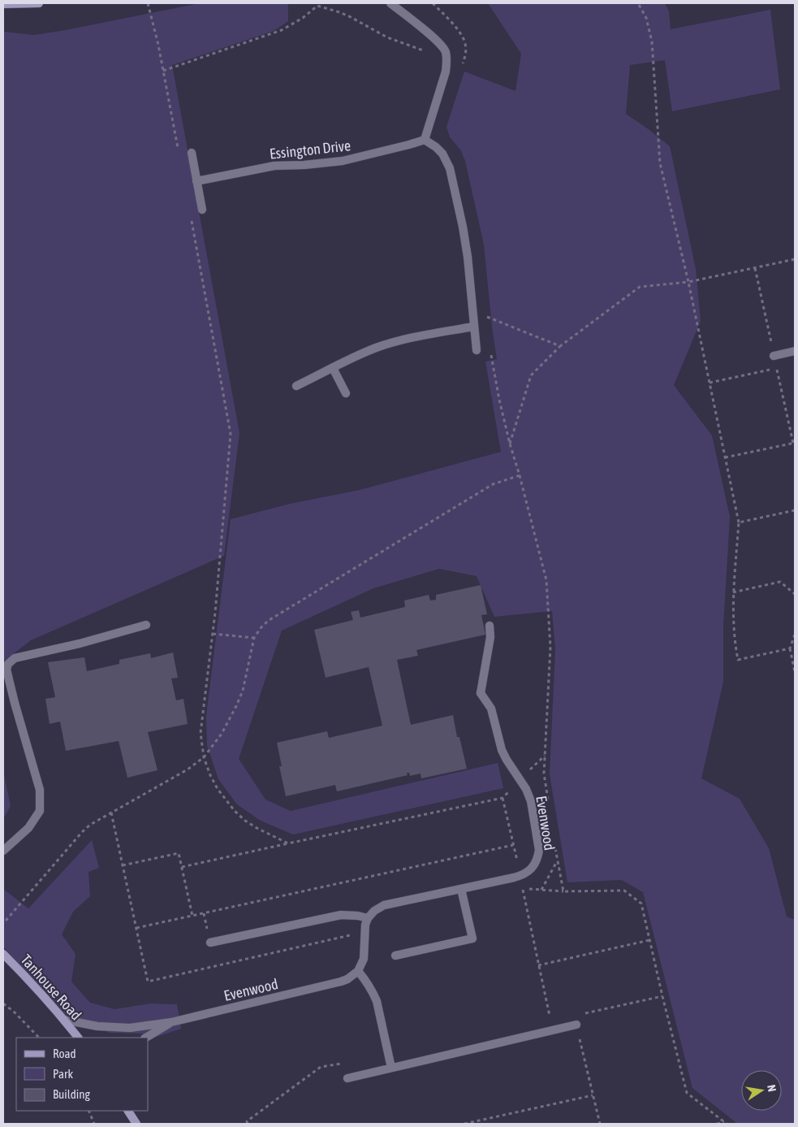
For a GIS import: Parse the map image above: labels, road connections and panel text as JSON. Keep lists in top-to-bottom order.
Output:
{
  "streets": {
    "street": ["Essington Drive", "Evenwood", "Tanhouse Road"]
  },
  "crossings": [
    ["Evenwood", "Tanhouse Road"]
  ],
  "legend": ["Road", "Park", "Building"],
  "north": "right"
}
